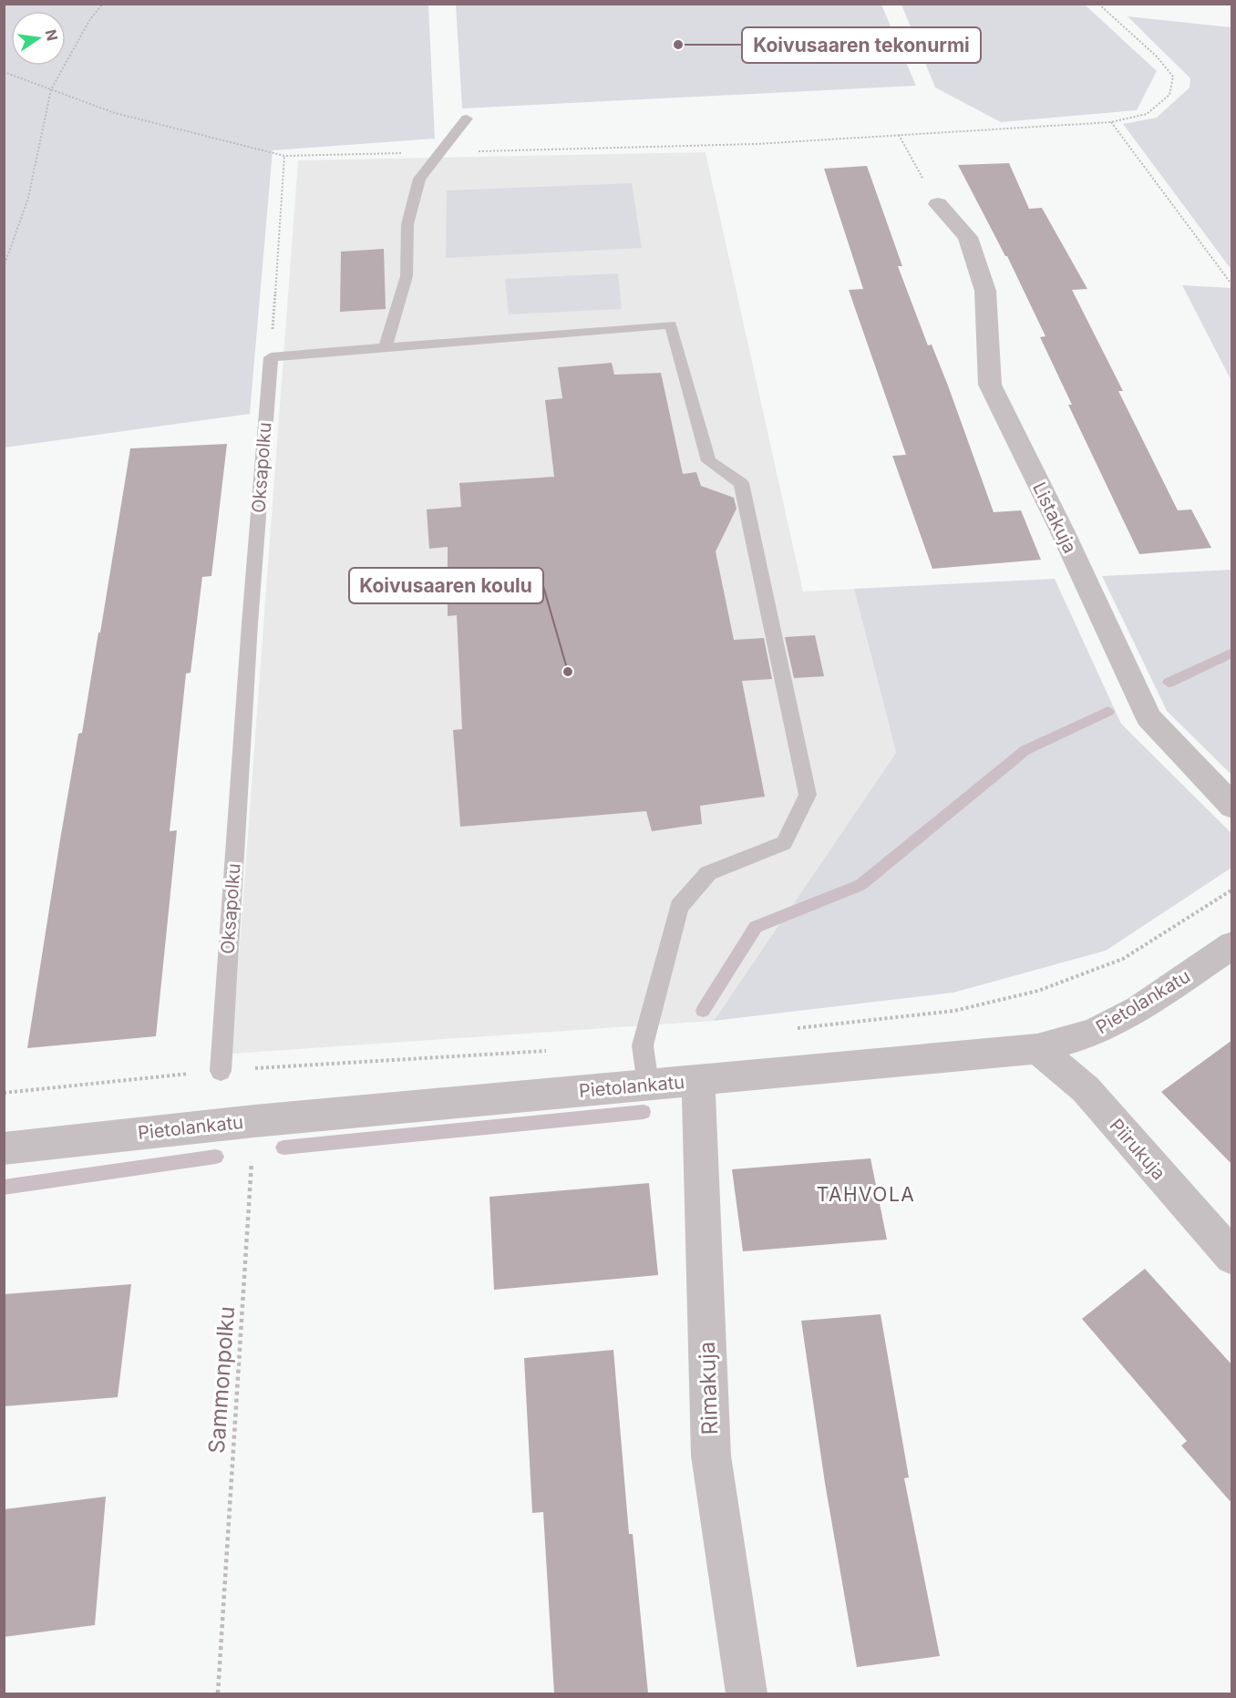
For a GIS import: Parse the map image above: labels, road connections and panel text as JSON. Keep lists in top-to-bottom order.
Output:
{
  "streets": {
    "street": [
      "Listakuja",
      "Pietolankatu",
      "Piirukuja",
      "Rimakuja"
    ],
    "lane": ["Oksapolku"],
    "path": ["Sammonpolku"]
  },
  "crossings": [
    ["Pietolankatu", "Piirukuja"],
    ["Pietolankatu", "Sammonpolku"],
    ["Pietolankatu", "Rimakuja"]
  ],
  "districts": ["TAHVOLA"],
  "places": ["Koivusaaren tekonurmi", "Koivusaaren koulu"],
  "north": "right"
}
